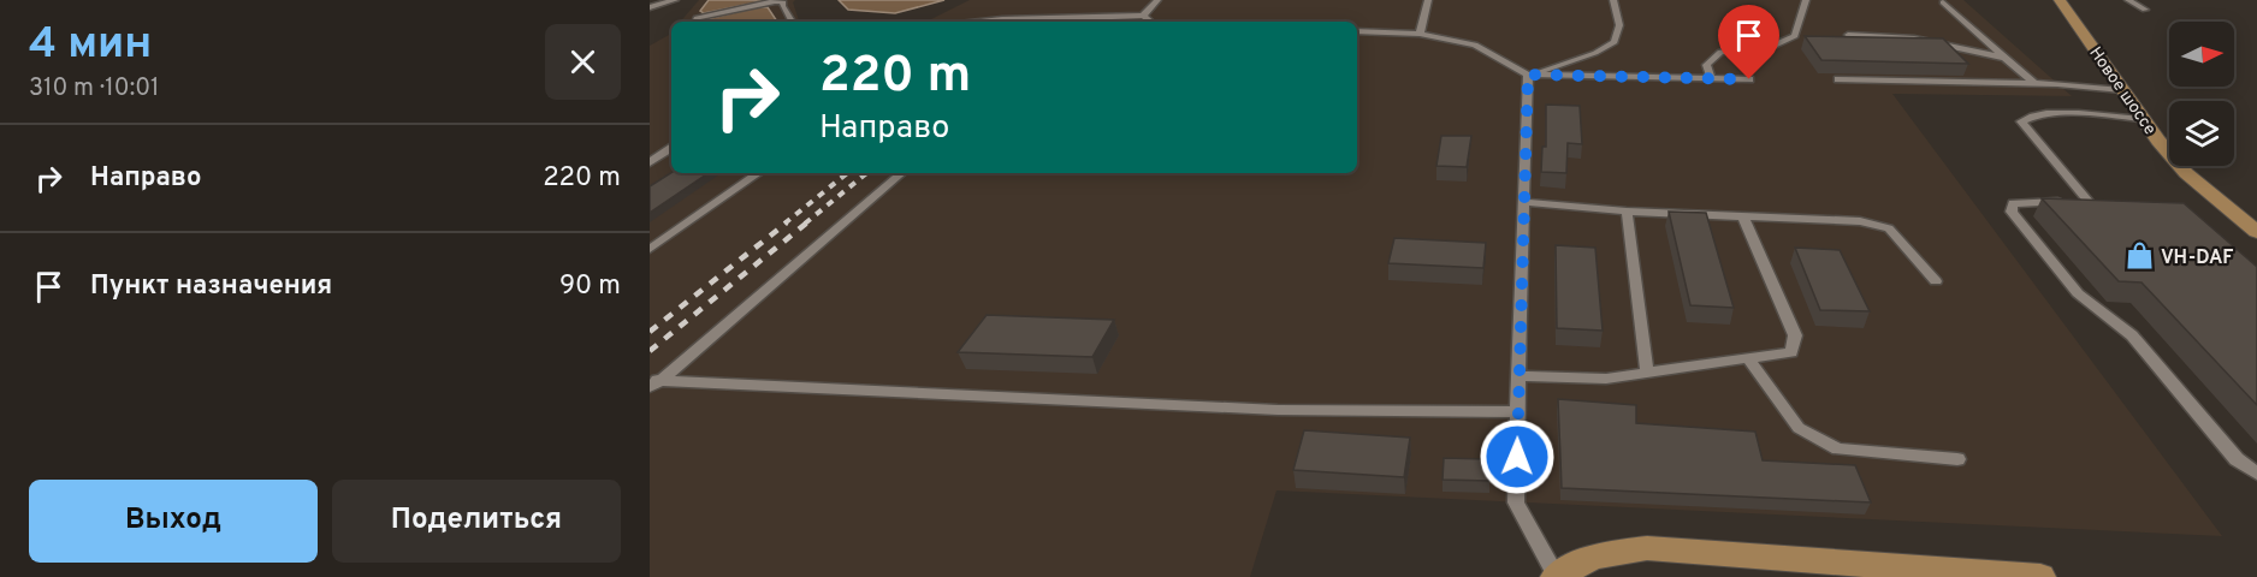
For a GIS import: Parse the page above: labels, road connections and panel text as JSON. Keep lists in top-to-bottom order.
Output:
{
  "streets": {
    "main road": ["Новое шоссе"]
  },
  "places": {
    "shop": ["VH-DAF"]
  },
  "north": "right",
  "page": {
    "heading": ["4 мин", "310 m · 10:01"],
    "turn": ["220 m", "Направо"],
    "list": [
      {
        "name": "Направо",
        "value": "220 m"
      },
      {
        "name": "Пункт назначения",
        "value": "90 m"
      }
    ],
    "buttons": ["Выход", "Поделиться"]
  }
}
